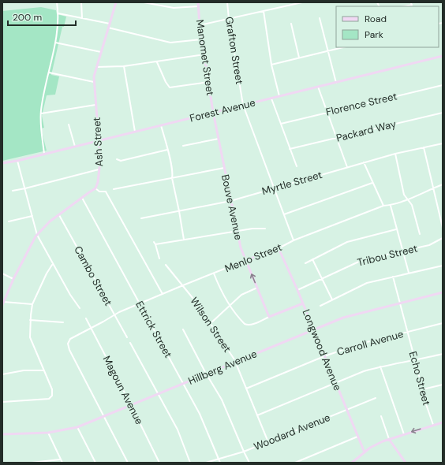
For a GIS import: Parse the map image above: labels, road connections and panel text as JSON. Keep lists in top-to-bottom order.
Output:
{
  "streets": {
    "street": [
      "Grafton Street",
      "Manomet Street",
      "Florence Street",
      "Forest Avenue",
      "Packard Way",
      "Ash Street",
      "Myrtle Street",
      "Bouve Avenue",
      "Tribou Street",
      "Menlo Street",
      "Cambo Street",
      "Wilson Street",
      "Ettrick Street",
      "Carroll Avenue",
      "Longwood Avenue",
      "Hillberg Avenue",
      "Echo Street",
      "Magoun Avenue",
      "Woodard Avenue"
    ]
  },
  "crossings": [
    ["Grafton Street", "Forest Avenue"],
    ["Grafton Street", "Myrtle Street"],
    ["Grafton Street", "Menlo Street"],
    ["Manomet Street", "Forest Avenue"],
    ["Manomet Street", "Bouve Avenue"],
    ["Forest Avenue", "Ash Street"],
    ["Forest Avenue", "Bouve Avenue"],
    ["Myrtle Street", "Bouve Avenue"],
    ["Bouve Avenue", "Menlo Street"],
    ["Tribou Street", "Longwood Avenue"],
    ["Menlo Street", "Cambo Street"],
    ["Menlo Street", "Wilson Street"],
    ["Menlo Street", "Ettrick Street"],
    ["Menlo Street", "Longwood Avenue"],
    ["Menlo Street", "Hillberg Avenue"],
    ["Menlo Street", "Magoun Avenue"],
    ["Wilson Street", "Carroll Avenue"],
    ["Wilson Street", "Hillberg Avenue"],
    ["Wilson Street", "Woodard Avenue"],
    ["Ettrick Street", "Hillberg Avenue"],
    ["Ettrick Street", "Woodard Avenue"],
    ["Carroll Avenue", "Longwood Avenue"],
    ["Carroll Avenue", "Echo Street"],
    ["Longwood Avenue", "Hillberg Avenue"],
    ["Longwood Avenue", "Woodard Avenue"],
    ["Hillberg Avenue", "Echo Street"],
    ["Hillberg Avenue", "Magoun Avenue"]
  ],
  "legend": ["Road", "Park"],
  "scale_bar": "200 m"
}
